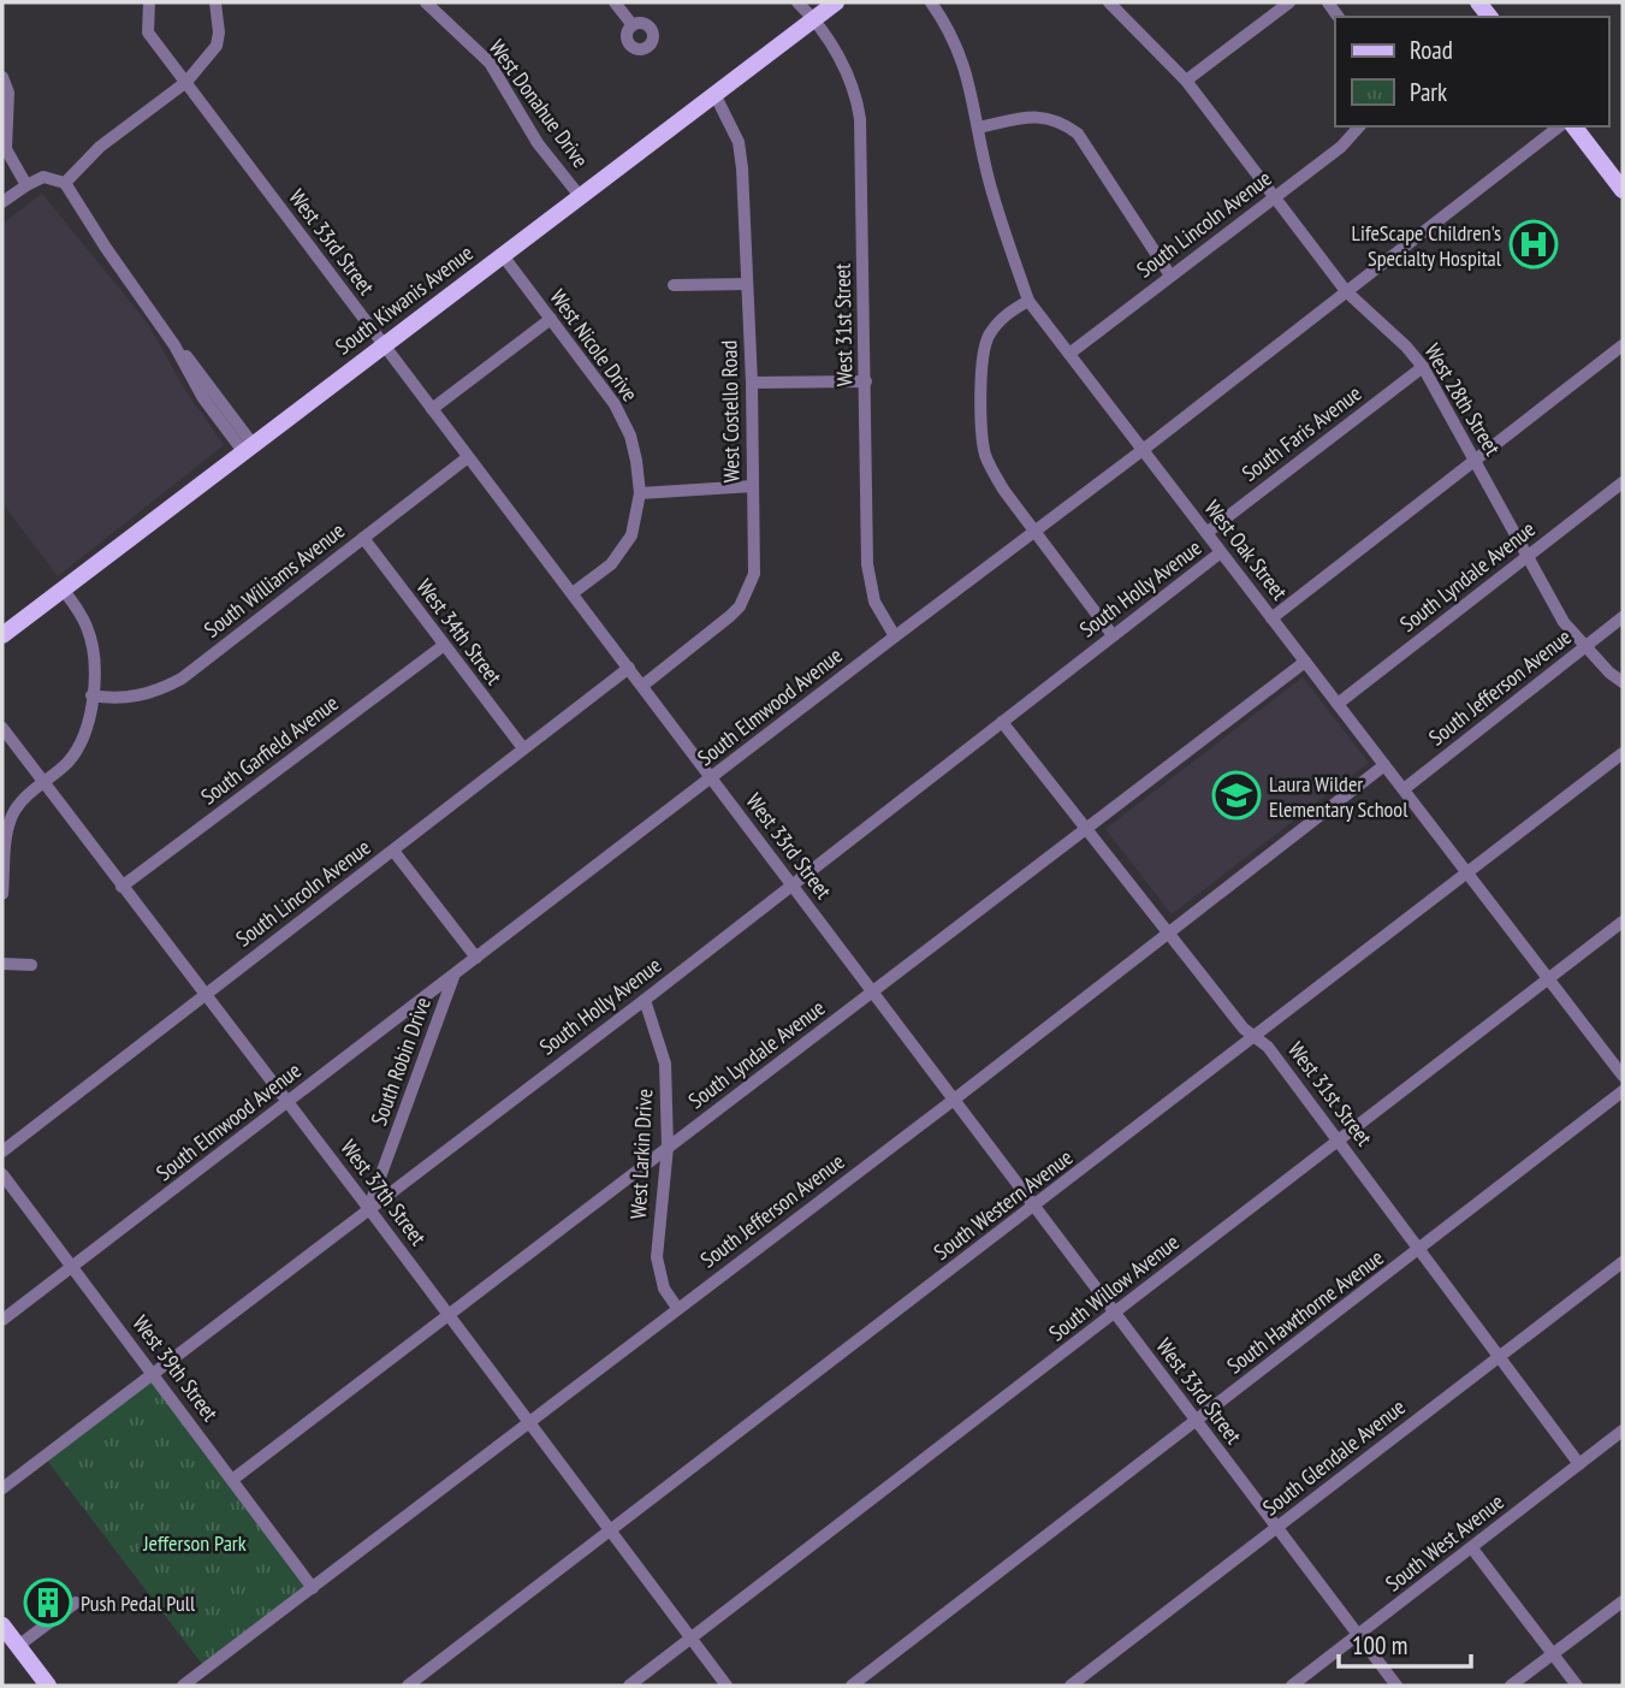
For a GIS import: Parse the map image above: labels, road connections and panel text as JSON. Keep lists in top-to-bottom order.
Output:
{
  "streets": {
    "main road": ["South Kiwanis Avenue"],
    "street": [
      "West Donahue Drive",
      "South Lincoln Avenue",
      "West 33rd Street",
      "West 31st Street",
      "West Nicole Drive",
      "West 28th Street",
      "West Costello Road",
      "South Faris Avenue",
      "West Oak Street",
      "South Lyndale Avenue",
      "South Williams Avenue",
      "South Holly Avenue",
      "West 34th Street",
      "South Jefferson Avenue",
      "South Elmwood Avenue",
      "South Garfield Avenue",
      "South Robin Drive",
      "West Larkin Drive",
      "West 37th Street",
      "South Western Avenue",
      "South Willow Avenue",
      "South Hawthorne Avenue",
      "West 39th Street",
      "South Glendale Avenue",
      "South West Avenue"
    ]
  },
  "crossings": [
    ["West Donahue Drive", "South Kiwanis Avenue"],
    ["South Lincoln Avenue", "West 33rd Street"],
    ["South Lincoln Avenue", "West 28th Street"],
    ["South Lincoln Avenue", "West Oak Street"],
    ["South Lincoln Avenue", "West 34th Street"],
    ["South Lincoln Avenue", "West 37th Street"],
    ["West 33rd Street", "South Kiwanis Avenue"],
    ["West 33rd Street", "West Nicole Drive"],
    ["West 33rd Street", "West Costello Road"],
    ["West 33rd Street", "South Lyndale Avenue"],
    ["West 33rd Street", "South Williams Avenue"],
    ["West 33rd Street", "South Holly Avenue"],
    ["West 33rd Street", "South Jefferson Avenue"],
    ["West 33rd Street", "South Elmwood Avenue"],
    ["West 33rd Street", "South Western Avenue"],
    ["West 33rd Street", "South Willow Avenue"],
    ["West 33rd Street", "South Hawthorne Avenue"],
    ["West 33rd Street", "South Glendale Avenue"],
    ["West 33rd Street", "South West Avenue"],
    ["South Kiwanis Avenue", "West 31st Street"],
    ["South Kiwanis Avenue", "West Nicole Drive"],
    ["South Kiwanis Avenue", "West Costello Road"],
    ["West 31st Street", "South Lyndale Avenue"],
    ["West 31st Street", "South Holly Avenue"],
    ["West 31st Street", "South Jefferson Avenue"],
    ["West 31st Street", "South Elmwood Avenue"],
    ["West 31st Street", "South Western Avenue"],
    ["West 31st Street", "South Willow Avenue"],
    ["West 31st Street", "South Hawthorne Avenue"],
    ["West 31st Street", "South Glendale Avenue"],
    ["West 31st Street", "South West Avenue"],
    ["West 28th Street", "South Faris Avenue"],
    ["West 28th Street", "South Lyndale Avenue"],
    ["West 28th Street", "South Jefferson Avenue"],
    ["West 28th Street", "South Elmwood Avenue"],
    ["South Faris Avenue", "West Oak Street"],
    ["West Oak Street", "South Lyndale Avenue"],
    ["West Oak Street", "South Holly Avenue"],
    ["West Oak Street", "South Jefferson Avenue"],
    ["West Oak Street", "South Elmwood Avenue"],
    ["West Oak Street", "South Western Avenue"],
    ["West Oak Street", "South Willow Avenue"],
    ["South Lyndale Avenue", "West Larkin Drive"],
    ["South Lyndale Avenue", "West 37th Street"],
    ["South Lyndale Avenue", "West 39th Street"],
    ["South Williams Avenue", "West 34th Street"],
    ["South Holly Avenue", "South Robin Drive"],
    ["South Holly Avenue", "West Larkin Drive"],
    ["South Holly Avenue", "West 37th Street"],
    ["South Holly Avenue", "West 39th Street"],
    ["West 34th Street", "South Garfield Avenue"],
    ["South Jefferson Avenue", "West Larkin Drive"],
    ["South Jefferson Avenue", "West 37th Street"],
    ["South Jefferson Avenue", "West 39th Street"],
    ["South Elmwood Avenue", "South Robin Drive"],
    ["South Elmwood Avenue", "West 37th Street"],
    ["South Elmwood Avenue", "West 39th Street"],
    ["South Garfield Avenue", "West 37th Street"],
    ["South Robin Drive", "West 37th Street"],
    ["West 37th Street", "South Western Avenue"],
    ["West 37th Street", "South Willow Avenue"]
  ],
  "parks": ["Jefferson Park"],
  "places": {
    "hospital": ["LifeScape Children's Specialty Hospital"],
    "school or university": ["Laura Wilder Elementary School"],
    "building": ["Push Pedal Pull"]
  },
  "legend": ["Road", "Park"],
  "scale_bar": "100 m"
}
